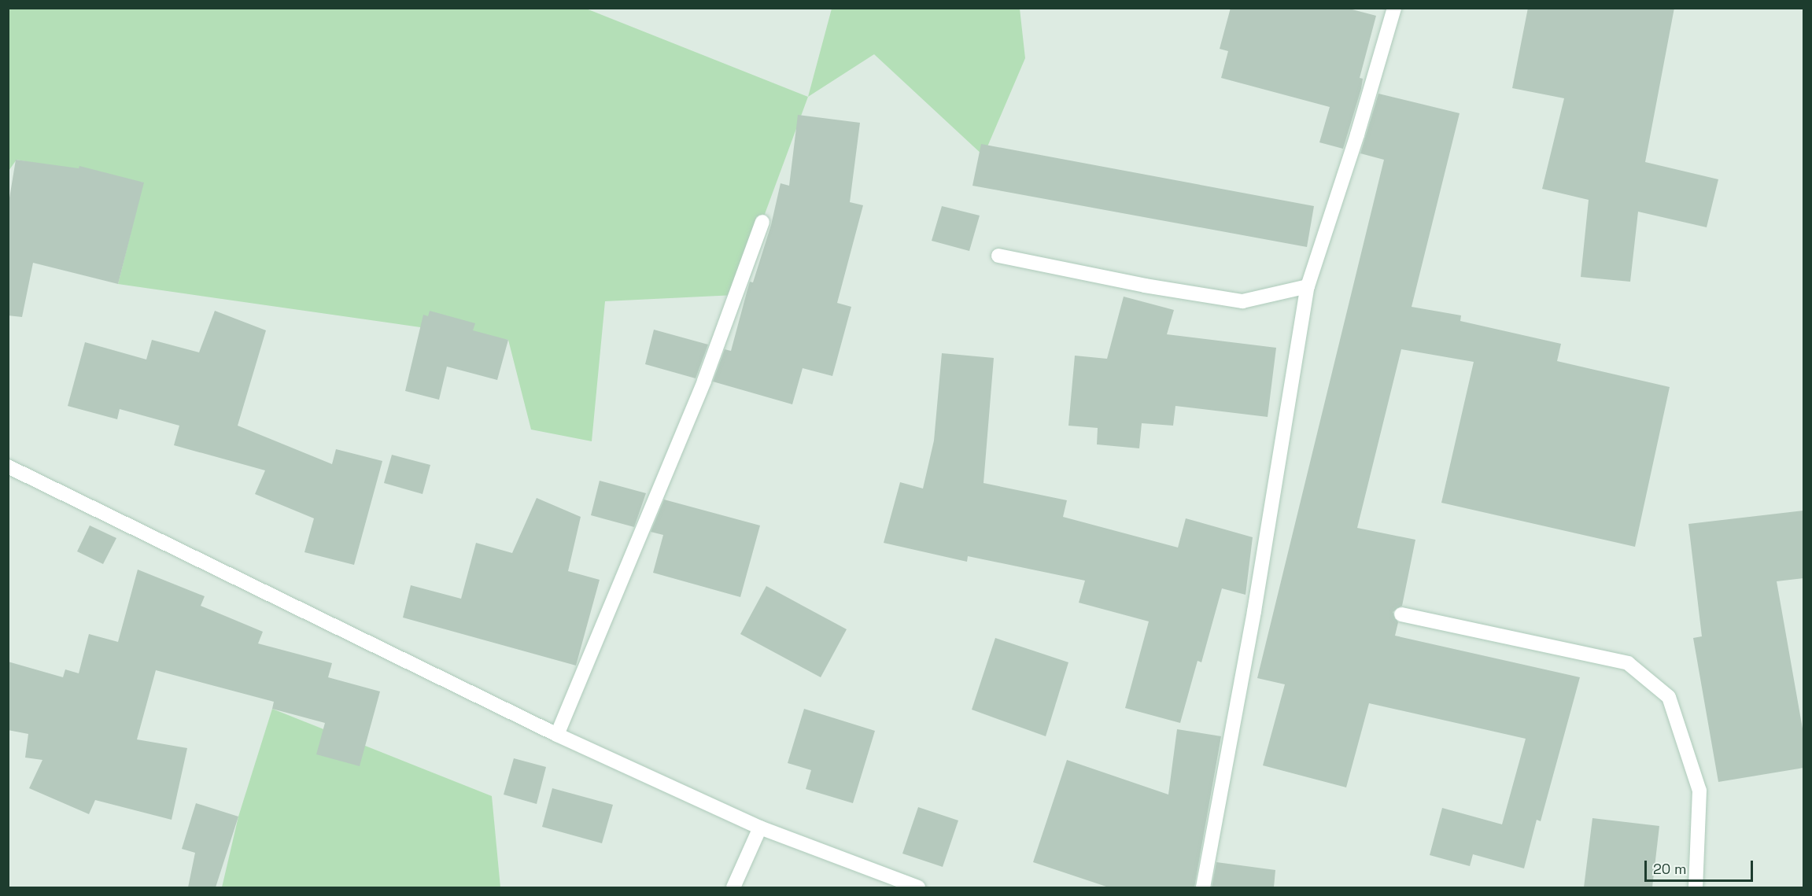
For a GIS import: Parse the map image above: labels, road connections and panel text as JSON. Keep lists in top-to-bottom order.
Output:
{
  "scale_bar": "20 m"
}
